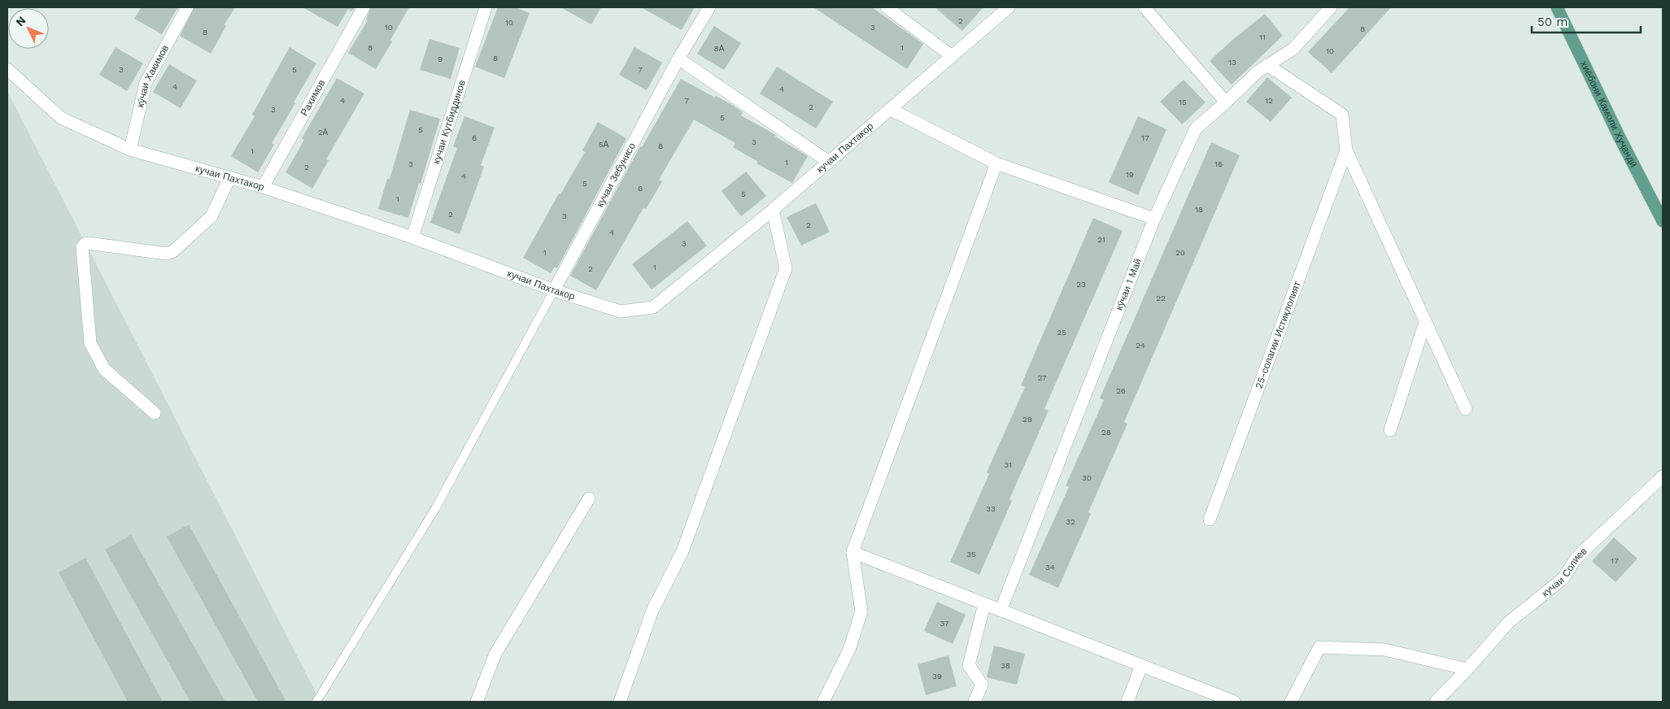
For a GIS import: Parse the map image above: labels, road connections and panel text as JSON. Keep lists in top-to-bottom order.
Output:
{
  "streets": {
    "main road": ["хиёбони Камоли Хуҷандӣ"],
    "street": [
      "кӯчаи Хакимов",
      "Рахимов",
      "кучаи Кутбиддинов",
      "кучаи Пахтакор",
      "кучаи Зебунисо",
      "кӯчаи 1 Май",
      "25-солагии Истиқлолият",
      "кучаи Солиев"
    ]
  },
  "crossings": [
    ["кӯчаи Хакимов", "кучаи Пахтакор"],
    ["Рахимов", "кучаи Пахтакор"],
    ["кучаи Кутбиддинов", "кучаи Пахтакор"],
    ["кучаи Пахтакор", "кучаи Зебунисо"],
    ["кӯчаи 1 Май", "25-солагии Истиқлолият"]
  ],
  "house_numbers": [
    "2",
    "10",
    "10",
    "3",
    "8",
    "8",
    "11",
    "8",
    "1",
    "8А",
    "10",
    "8",
    "9",
    "13",
    "3",
    "5",
    "7",
    "4",
    "4",
    "4",
    "7",
    "12",
    "15",
    "2",
    "3",
    "5",
    "5",
    "2А",
    "6",
    "17",
    "3",
    "5А",
    "8",
    "1",
    "1",
    "3",
    "16",
    "2",
    "19",
    "4",
    "5",
    "6",
    "5",
    "1",
    "18",
    "2",
    "3",
    "2",
    "4",
    "21",
    "3",
    "1",
    "20",
    "1",
    "2",
    "23",
    "22",
    "25",
    "24",
    "27",
    "26",
    "29",
    "28",
    "31",
    "30",
    "33",
    "32",
    "35",
    "17",
    "34",
    "37",
    "38",
    "39"
  ],
  "scale_bar": "50 m",
  "north": "top left"
}
